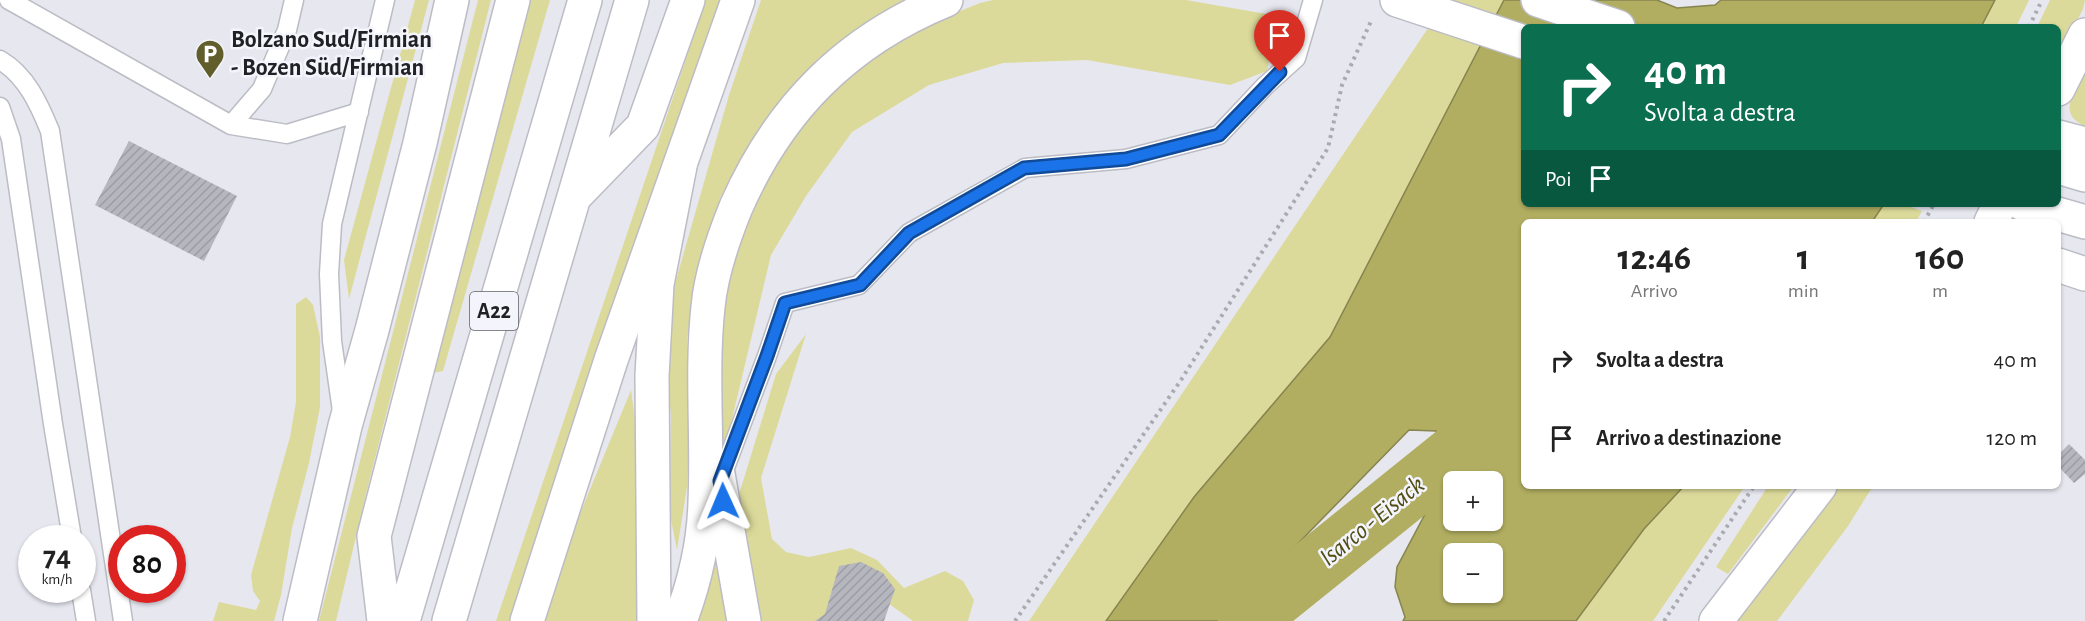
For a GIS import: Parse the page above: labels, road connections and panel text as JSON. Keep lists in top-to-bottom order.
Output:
{
  "streets": {
    "main road": ["A22"]
  },
  "water": ["Isarco - Eisack"],
  "places": {
    "parking": ["Bolzano Sud/Firmian - Bozen Süd/Firmian"]
  },
  "page": {
    "turn": ["40 m", "Svolta a destra"],
    "then": "Poi",
    "eta": [
      "12:46",
      "Arrivo",
      "1",
      "min",
      "160",
      "m"
    ],
    "list": [
      {
        "name": "Svolta a destra",
        "value": "40 m"
      },
      {
        "name": "Arrivo a destinazione",
        "value": "120 m"
      }
    ],
    "map_buttons": ["+", "−"],
    "speed": "74 km/h",
    "limit": "80"
  }
}
